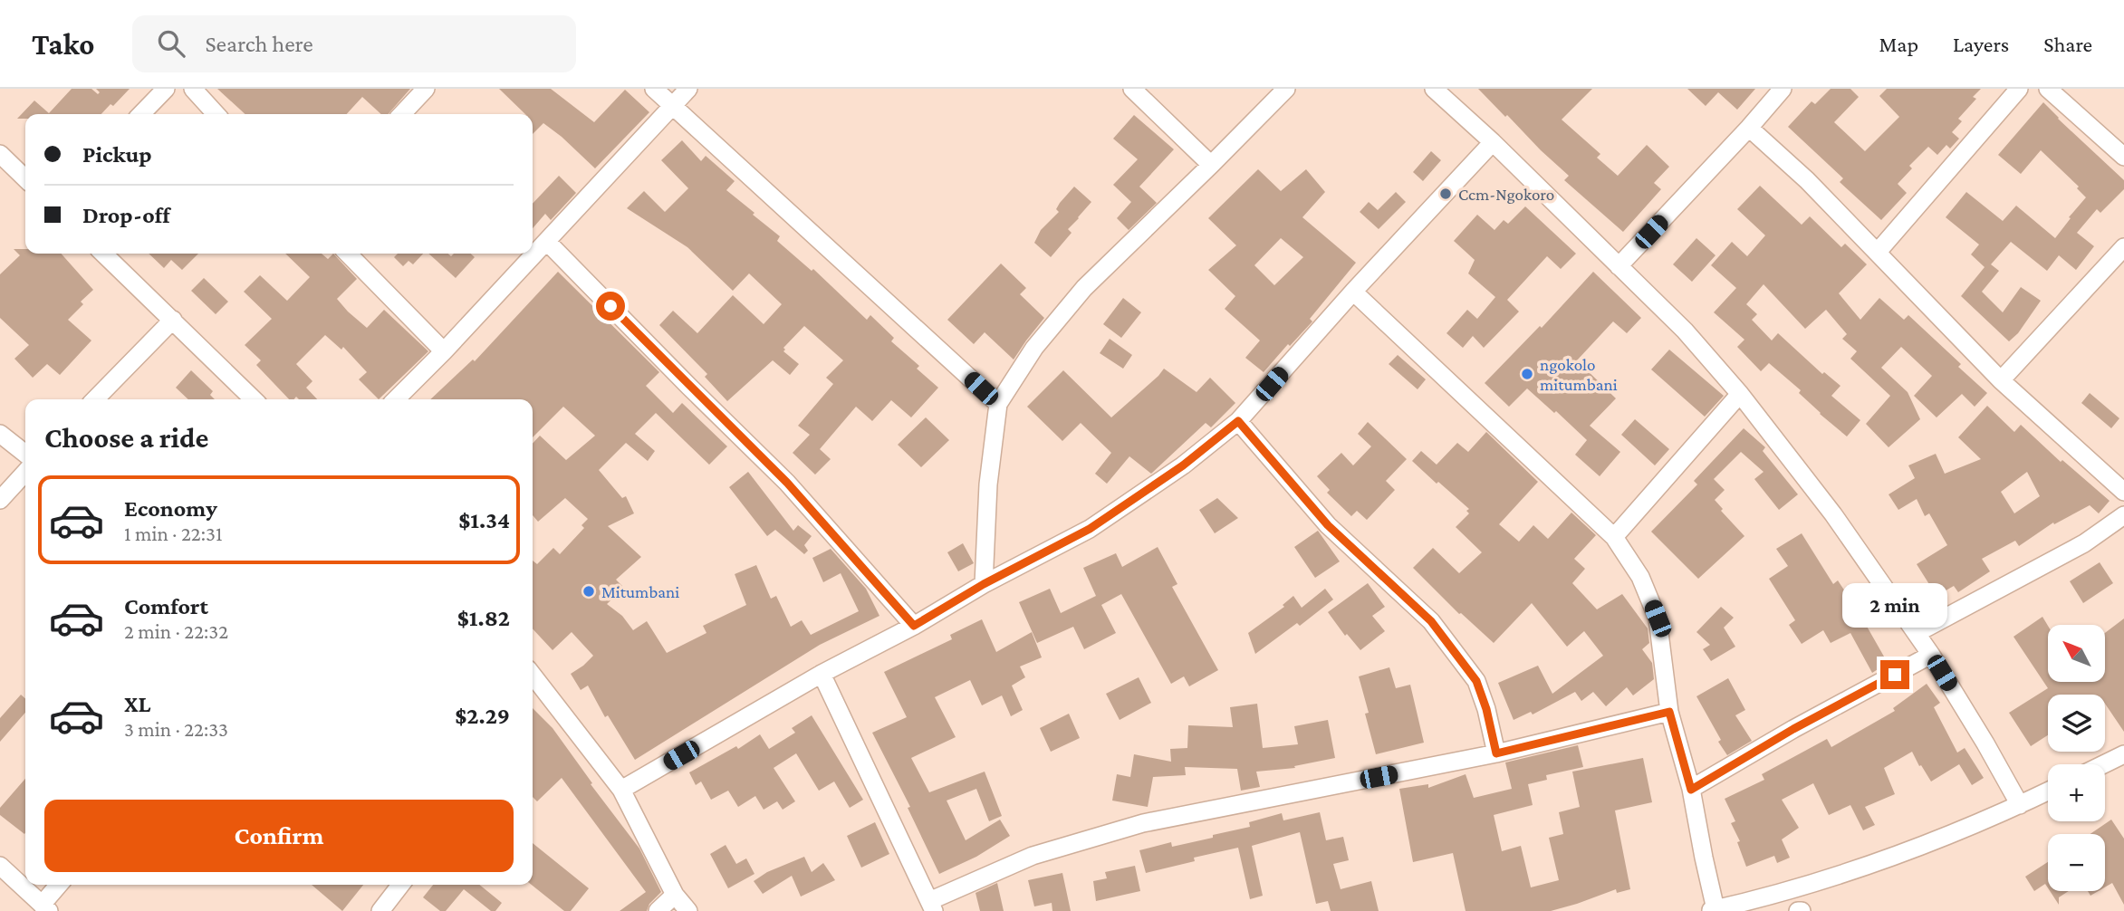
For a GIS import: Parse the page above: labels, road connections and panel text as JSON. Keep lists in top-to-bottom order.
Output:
{
  "places": ["Ccm-Ngokoro", "ngokolo mitumbani", "Mitumbani"],
  "north": "top left",
  "page": {
    "header": "Tako",
    "search": "Search here",
    "nav": ["Map", "Layers", "Share"],
    "banner": ["Pickup", "Drop-off"],
    "heading": "Choose a ride",
    "list": [
      {
        "name": "Economy",
        "note": "1 min · 22:31",
        "value": "$1.34"
      },
      {
        "name": "Comfort",
        "note": "2 min · 22:32",
        "value": "$1.82"
      },
      {
        "name": "XL",
        "note": "3 min · 22:33",
        "value": "$2.29"
      }
    ],
    "bubble": "2 min",
    "map_buttons": ["+", "−"],
    "buttons": "Confirm"
  }
}
